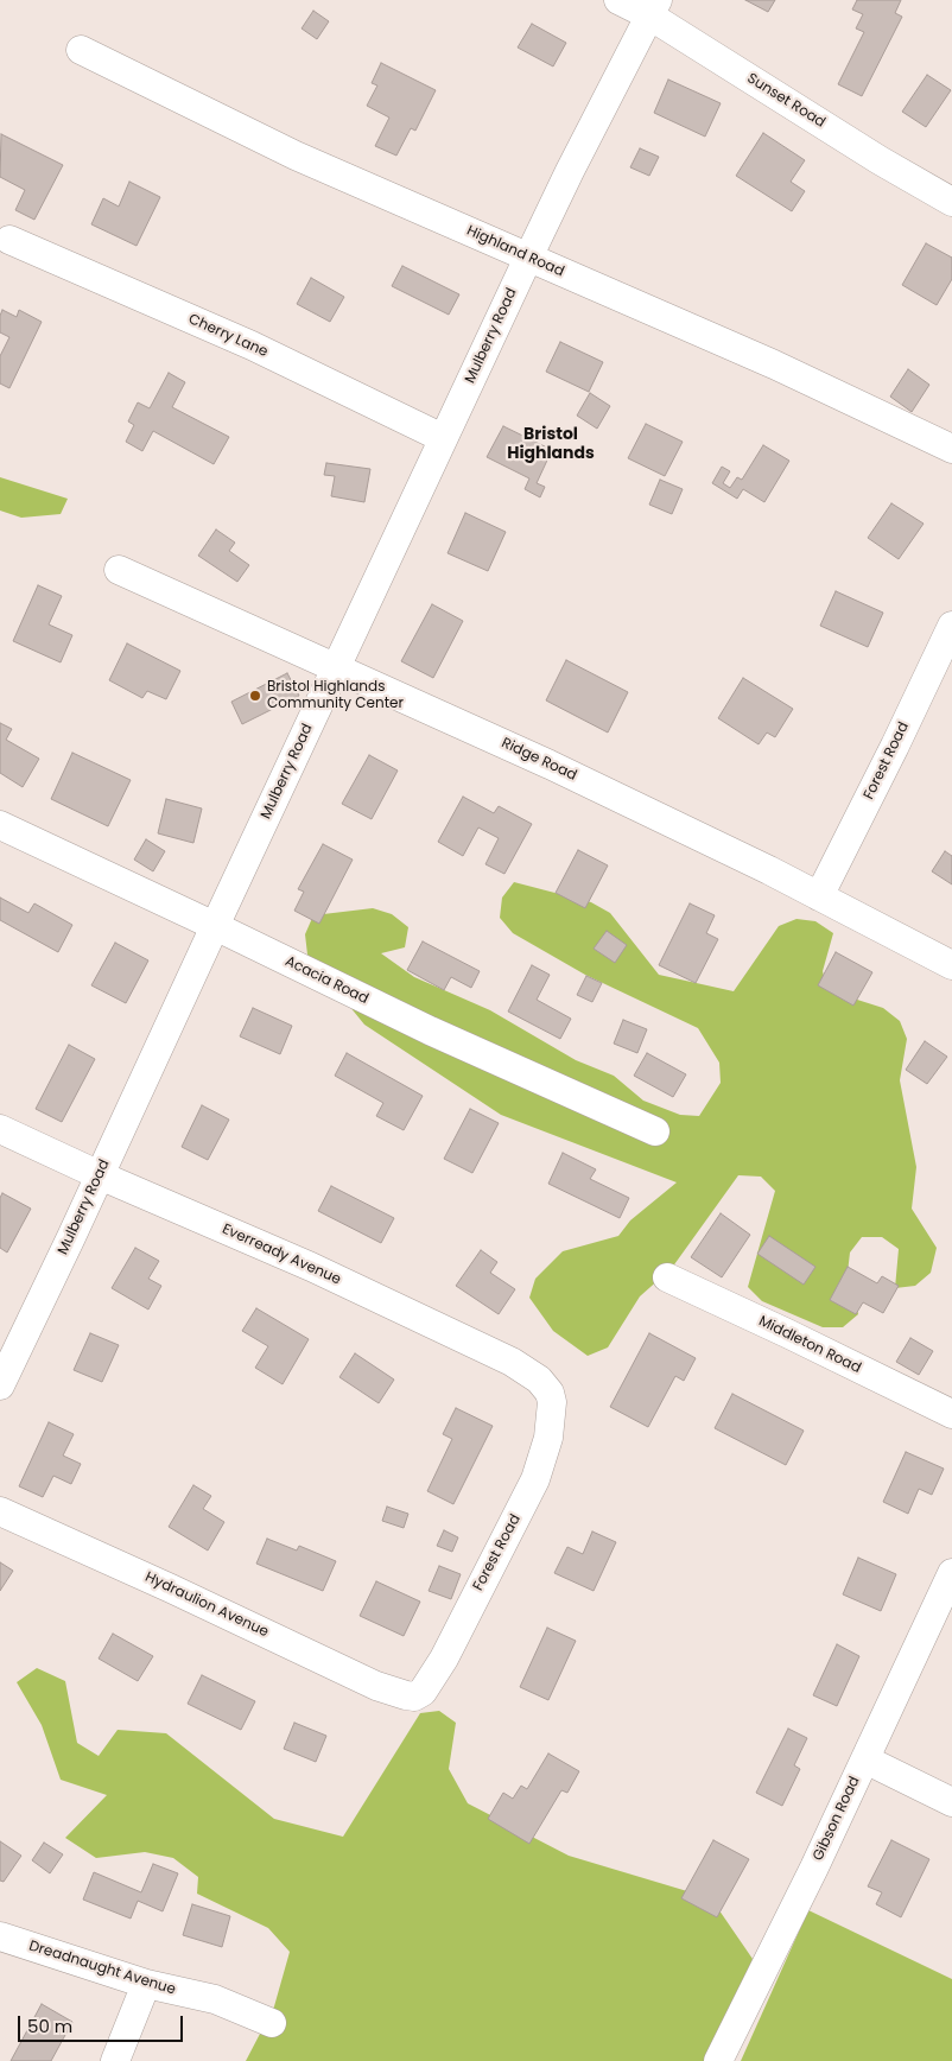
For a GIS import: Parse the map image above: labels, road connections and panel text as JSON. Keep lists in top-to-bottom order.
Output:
{
  "streets": {
    "street": [
      "Sunset Road",
      "Highland Road",
      "Cherry Lane",
      "Mulberry Road",
      "Ridge Road",
      "Forest Road",
      "Acacia Road",
      "Everready Avenue",
      "Middleton Road",
      "Hydraulion Avenue",
      "Gibson Road",
      "Dreadnaught Avenue"
    ]
  },
  "crossings": [
    ["Sunset Road", "Mulberry Road"],
    ["Highland Road", "Mulberry Road"],
    ["Cherry Lane", "Mulberry Road"],
    ["Mulberry Road", "Ridge Road"],
    ["Mulberry Road", "Acacia Road"],
    ["Mulberry Road", "Everready Avenue"],
    ["Ridge Road", "Forest Road"],
    ["Forest Road", "Everready Avenue"],
    ["Forest Road", "Hydraulion Avenue"]
  ],
  "districts": ["Bristol Highlands"],
  "places": ["Bristol Highlands Community Center"],
  "scale_bar": "50 m"
}
